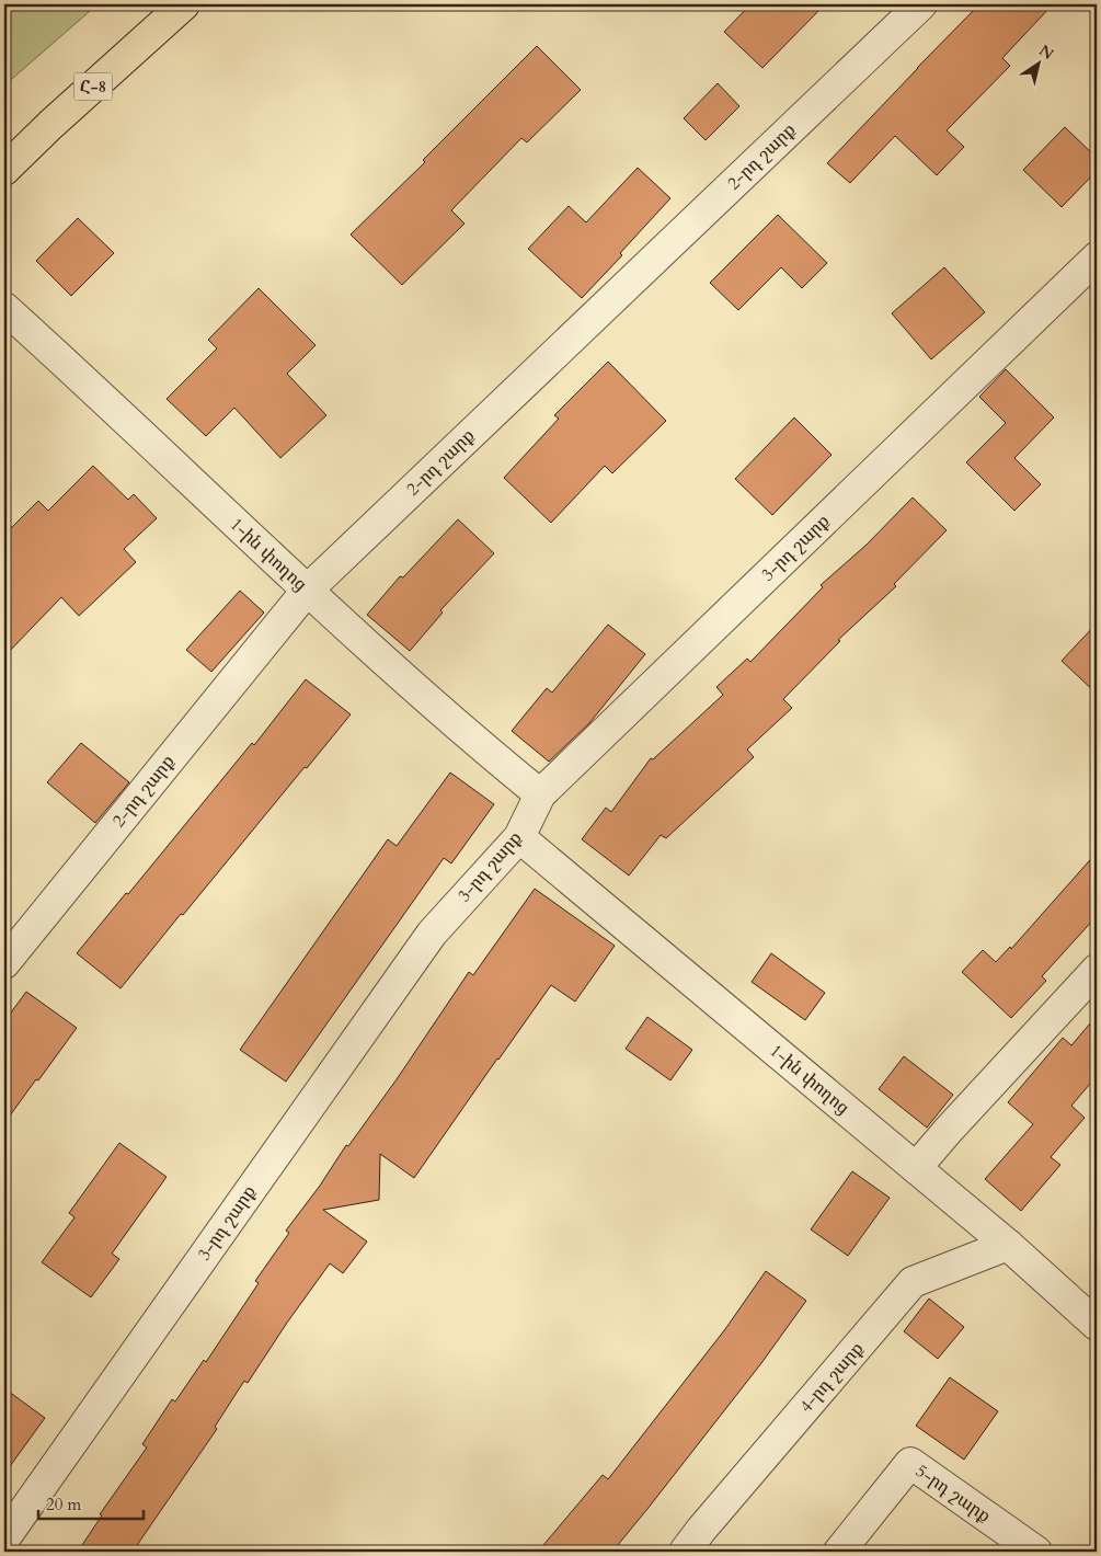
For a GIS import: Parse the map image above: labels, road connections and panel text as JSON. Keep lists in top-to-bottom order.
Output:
{
  "streets": {
    "main road": ["Հ-8"],
    "street": [
      "2-րդ շարք",
      "3-րդ շարք",
      "1-ին փողոց",
      "4-րդ շարք",
      "5-րդ շարք"
    ]
  },
  "crossings": [
    ["2-րդ շարք", "1-ին փողոց"],
    ["3-րդ շարք", "1-ին փողոց"],
    ["1-ին փողոց", "4-րդ շարք"]
  ],
  "scale_bar": "20 m",
  "north": "top right"
}
